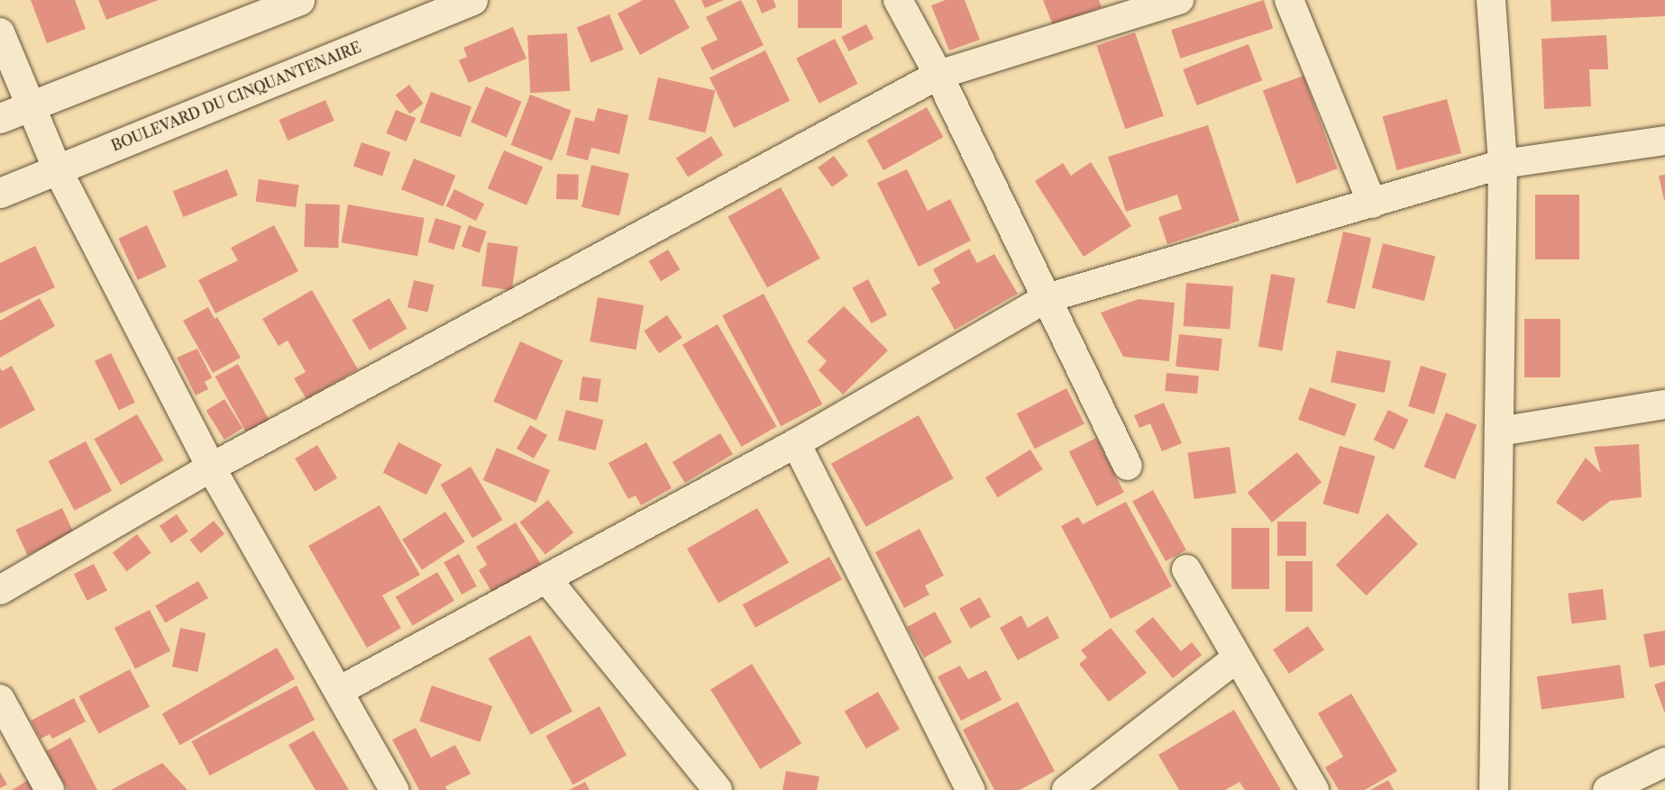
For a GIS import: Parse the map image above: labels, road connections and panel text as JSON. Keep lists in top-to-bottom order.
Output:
{
  "streets": {
    "main road": ["BOULEVARD DU CINQUANTENAIRE"]
  }
}
